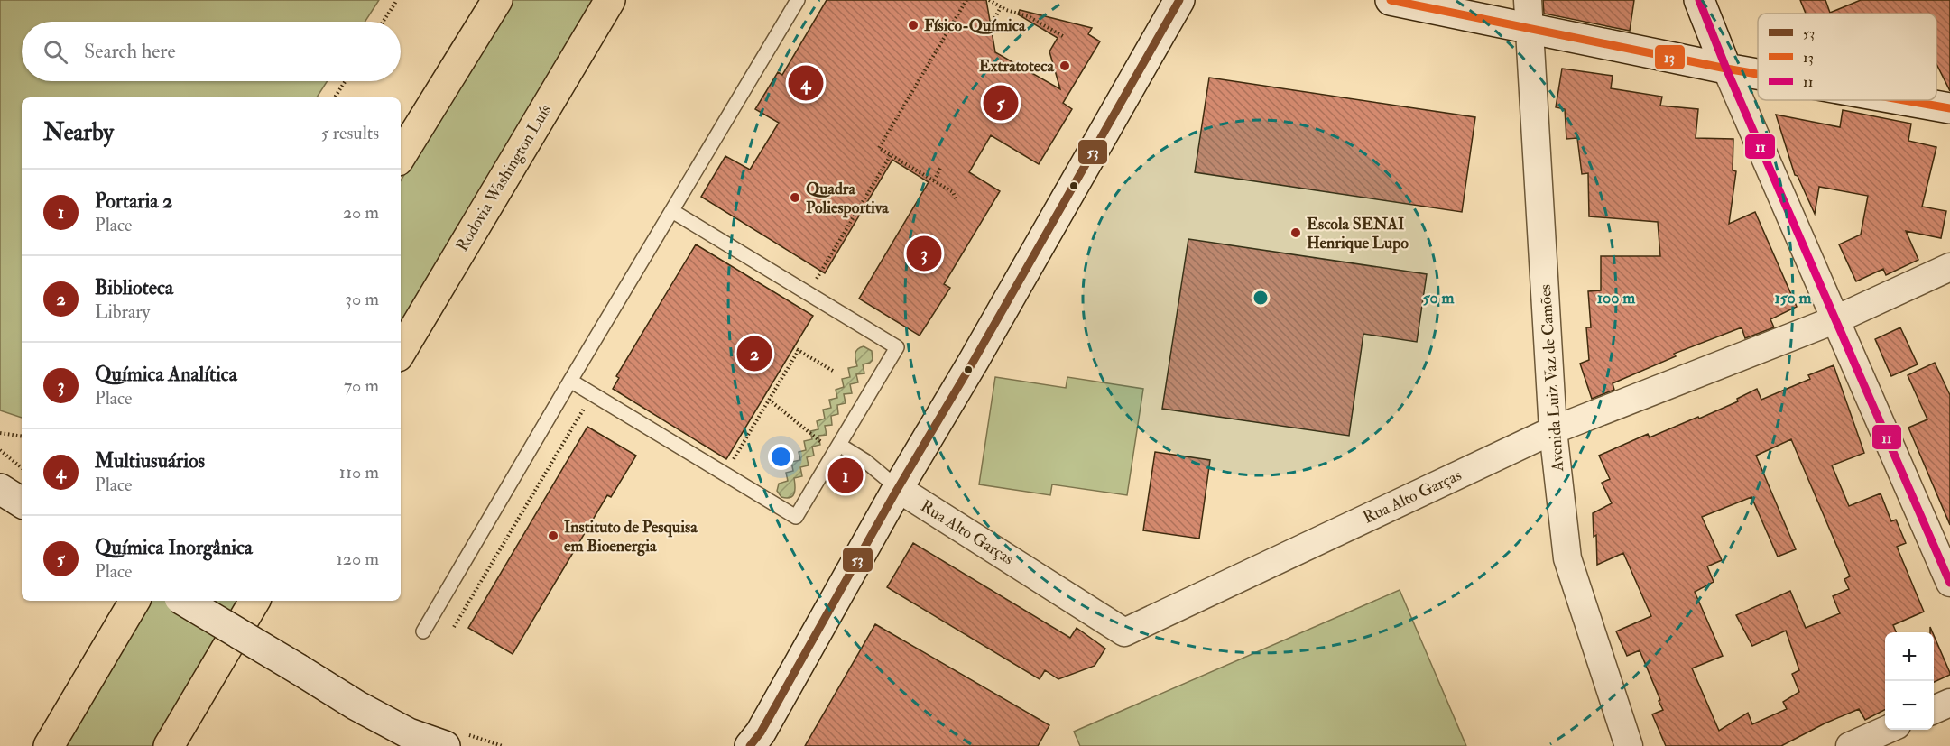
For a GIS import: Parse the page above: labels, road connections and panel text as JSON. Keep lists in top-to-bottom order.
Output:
{
  "streets": {
    "highway": ["Rodovia Washington Luís"],
    "street": ["Avenida Luiz Vaz de Camões", "Rua Alto Garças"]
  },
  "crossings": [
    ["Avenida Luiz Vaz de Camões", "Rua Alto Garças"]
  ],
  "places": [
    "Físico-Química",
    "Extratoteca",
    "Quadra Poliesportiva",
    "Escola SENAI Henrique Lupo",
    "Instituto de Pesquisa em Bioenergia"
  ],
  "lines": ["transit line 53", "transit line 13", "transit line 11"],
  "legend": ["53", "13", "11"],
  "page": {
    "search": "Search here",
    "pins": [
      "4",
      "5",
      "3",
      "2",
      "1"
    ],
    "heading": ["Nearby", "5 results"],
    "list": [
      {
        "mark": "1",
        "name": "Portaria 2",
        "note": "Place",
        "value": "20 m"
      },
      {
        "mark": "2",
        "name": "Biblioteca",
        "note": "Library",
        "value": "30 m"
      },
      {
        "mark": "3",
        "name": "Química Analítica",
        "note": "Place",
        "value": "70 m"
      },
      {
        "mark": "4",
        "name": "Multiusuários",
        "note": "Place",
        "value": "110 m"
      },
      {
        "mark": "5",
        "name": "Química Inorgânica",
        "note": "Place",
        "value": "120 m"
      }
    ],
    "map_buttons": ["+", "−"]
  },
  "rings": ["50 m", "100 m", "150 m"]
}
